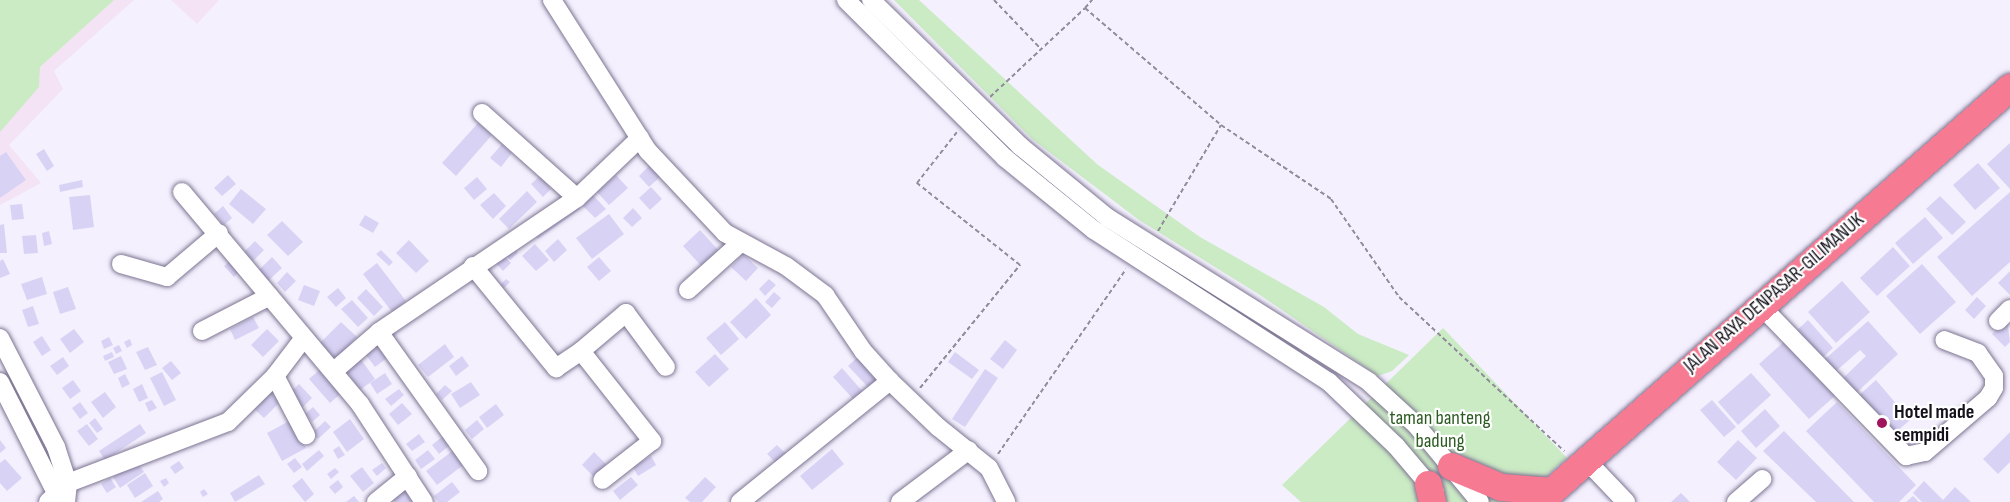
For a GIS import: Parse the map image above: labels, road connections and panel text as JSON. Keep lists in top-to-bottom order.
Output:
{
  "streets": {
    "highway": ["JALAN RAYA DENPASAR-GILIMANUK"]
  },
  "parks": ["taman banteng badung"],
  "places": ["Hotel made sempidi"]
}
